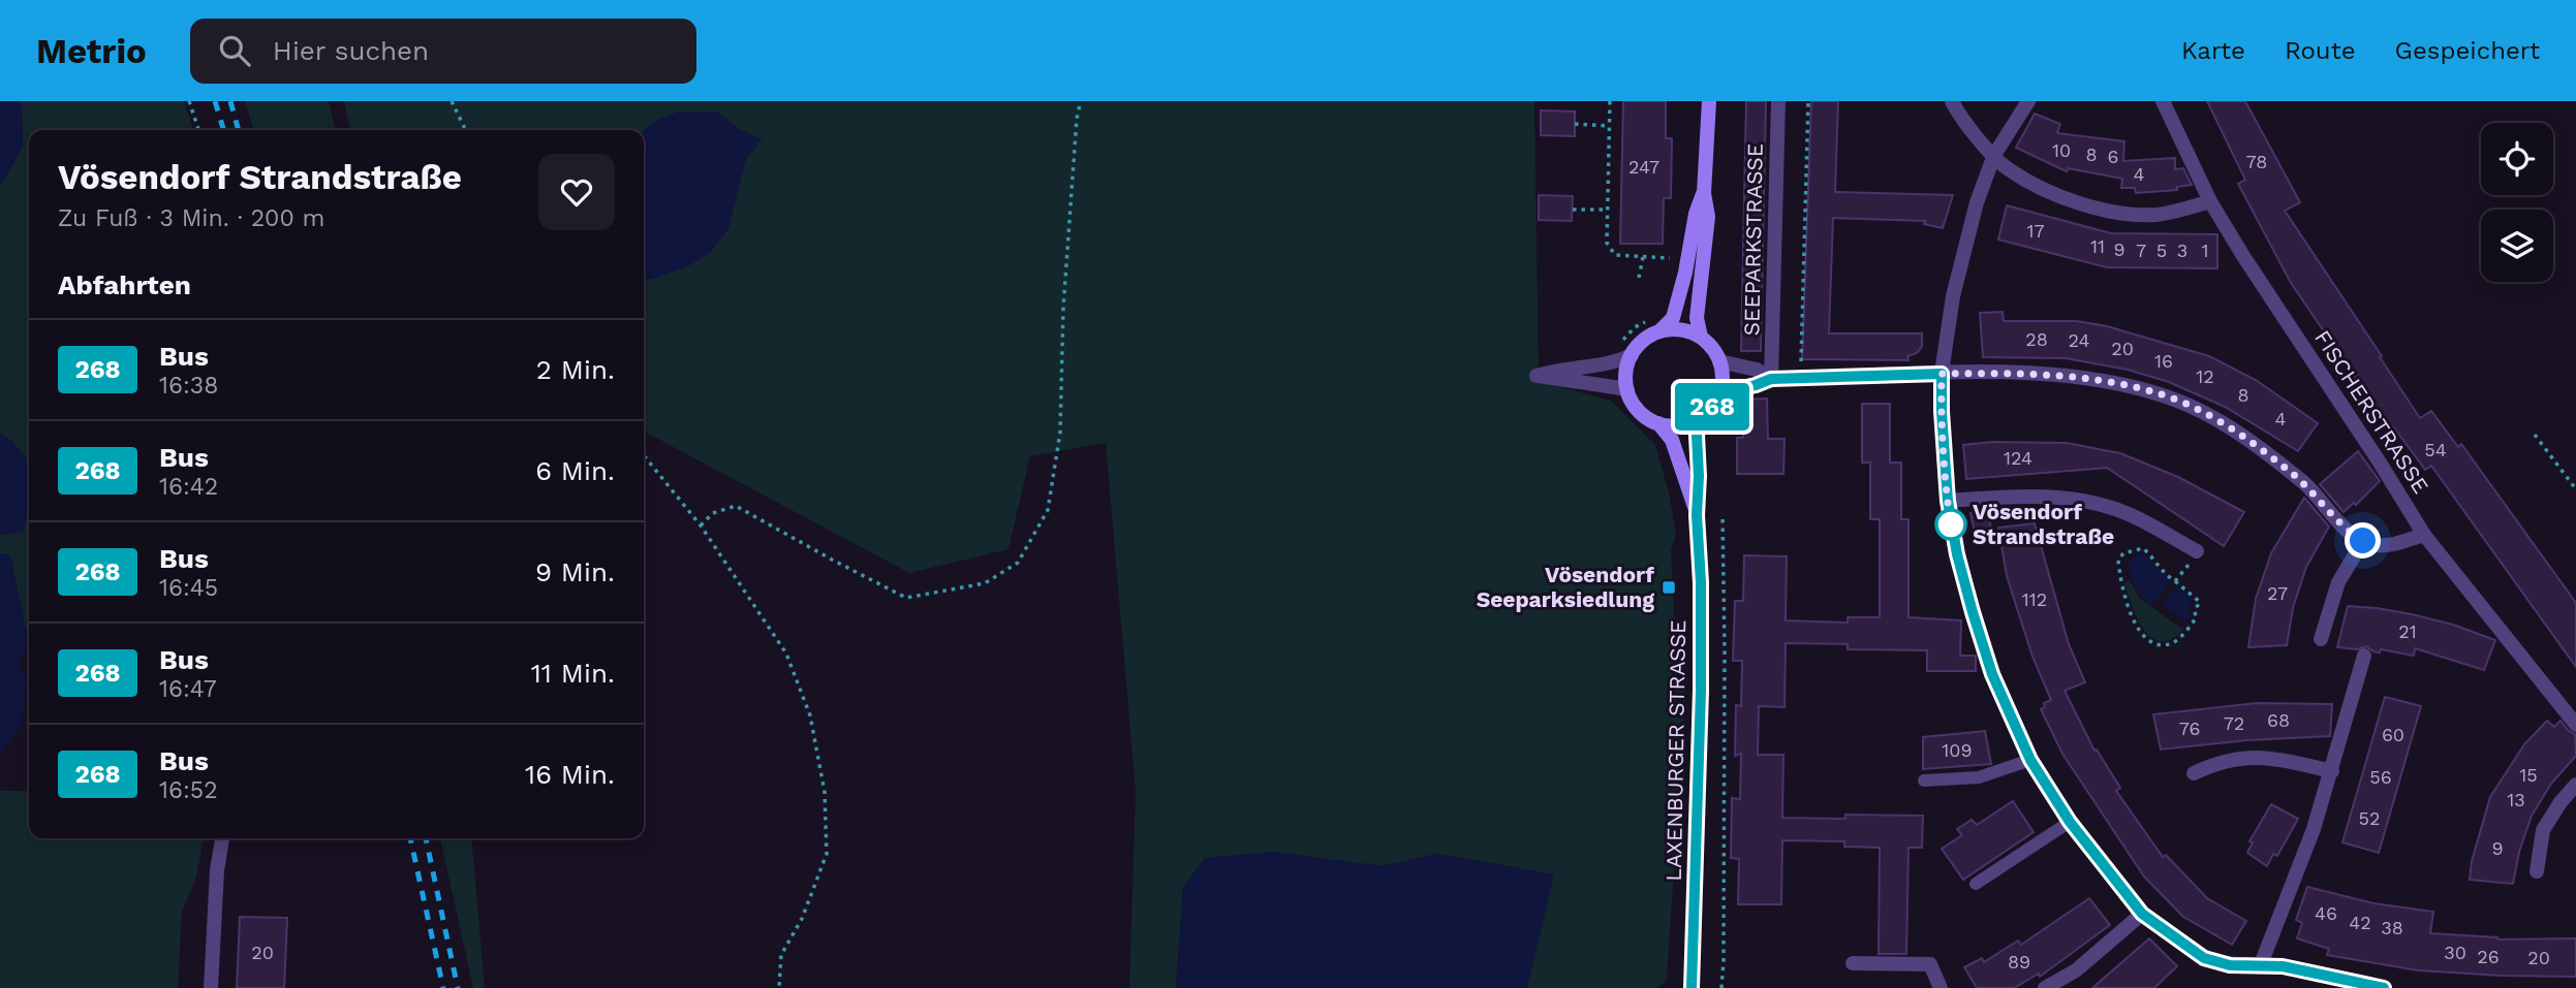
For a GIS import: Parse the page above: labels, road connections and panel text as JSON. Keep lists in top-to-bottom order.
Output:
{
  "streets": {
    "main road": ["LAXENBURGER STRASSE"],
    "street": ["SEEPARKSTRASSE", "FISCHERSTRASSE"]
  },
  "crossings": [
    ["SEEPARKSTRASSE", "LAXENBURGER STRASSE"]
  ],
  "places": {
    "other": ["Vösendorf Strandstraße"],
    "transit": ["Vösendorf Seeparksiedlung"]
  },
  "lines": ["bus line 268"],
  "house_numbers": [
    "10",
    "8",
    "6",
    "78",
    "247",
    "4",
    "17",
    "11",
    "9",
    "7",
    "5",
    "3",
    "1",
    "28",
    "24",
    "20",
    "16",
    "12",
    "8",
    "4",
    "54",
    "124",
    "27",
    "112",
    "21",
    "68",
    "72",
    "76",
    "60",
    "109",
    "15",
    "56",
    "13",
    "52",
    "9",
    "46",
    "42",
    "38",
    "20",
    "30",
    "26",
    "20",
    "89"
  ],
  "page": {
    "header": "Metrio",
    "search": "Hier suchen",
    "nav": ["Karte", "Route", "Gespeichert"],
    "on_map": "268",
    "heading": [
      ["Vösendorf Strandstraße", "Zu Fuß · 3 Min. · 200 m"],
      "Abfahrten"
    ],
    "list": [
      {
        "mark": "268",
        "name": "Bus",
        "note": "16:38",
        "value": "2 Min."
      },
      {
        "mark": "268",
        "name": "Bus",
        "note": "16:42",
        "value": "6 Min."
      },
      {
        "mark": "268",
        "name": "Bus",
        "note": "16:45",
        "value": "9 Min."
      },
      {
        "mark": "268",
        "name": "Bus",
        "note": "16:47",
        "value": "11 Min."
      },
      {
        "mark": "268",
        "name": "Bus",
        "note": "16:52",
        "value": "16 Min."
      }
    ]
  }
}
